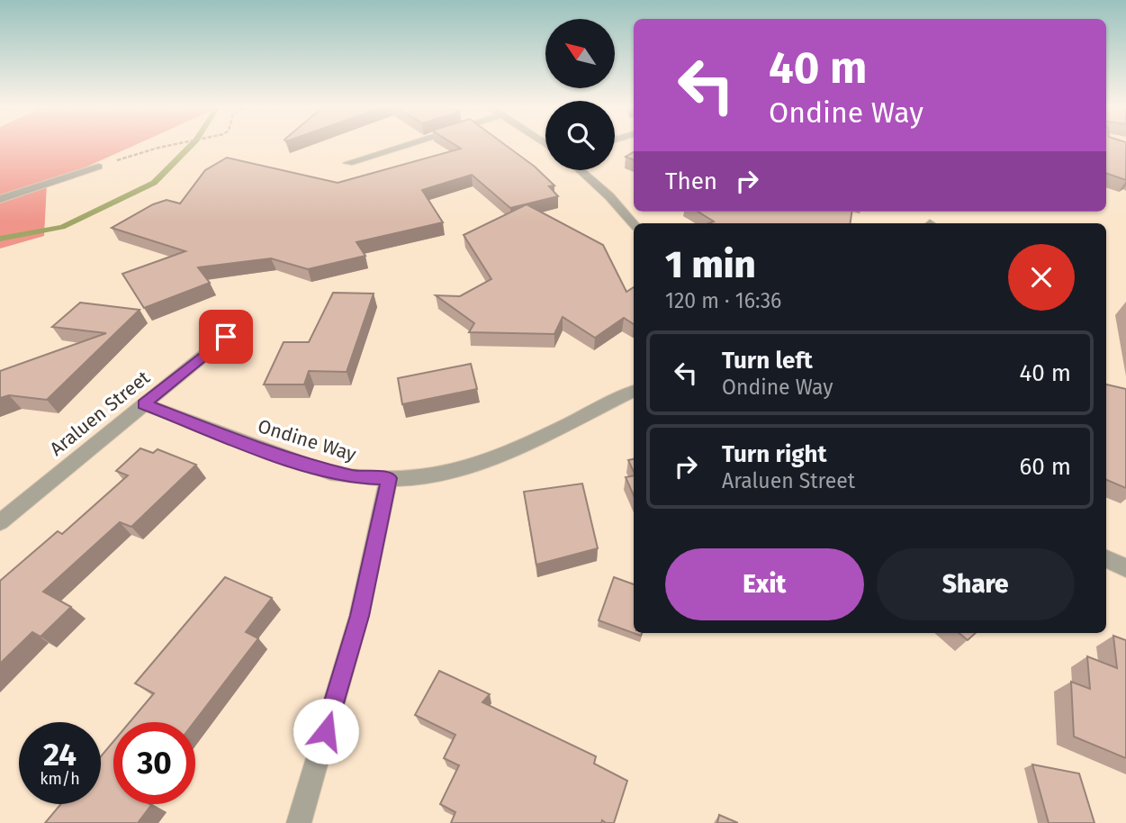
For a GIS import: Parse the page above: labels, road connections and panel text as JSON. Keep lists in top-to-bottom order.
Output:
{
  "streets": {
    "street": ["Araluen Street", "Ondine Way"]
  },
  "crossings": [
    ["Araluen Street", "Ondine Way"]
  ],
  "north": "top left",
  "page": {
    "turn": ["40 m", "Ondine Way"],
    "then": "Then",
    "heading": ["1 min", "120 m · 16:36"],
    "list": [
      {
        "name": "Turn left",
        "note": "Ondine Way",
        "value": "40 m"
      },
      {
        "name": "Turn right",
        "note": "Araluen Street",
        "value": "60 m"
      }
    ],
    "buttons": ["Exit", "Share"],
    "speed": "24 km/h",
    "limit": "30"
  }
}
